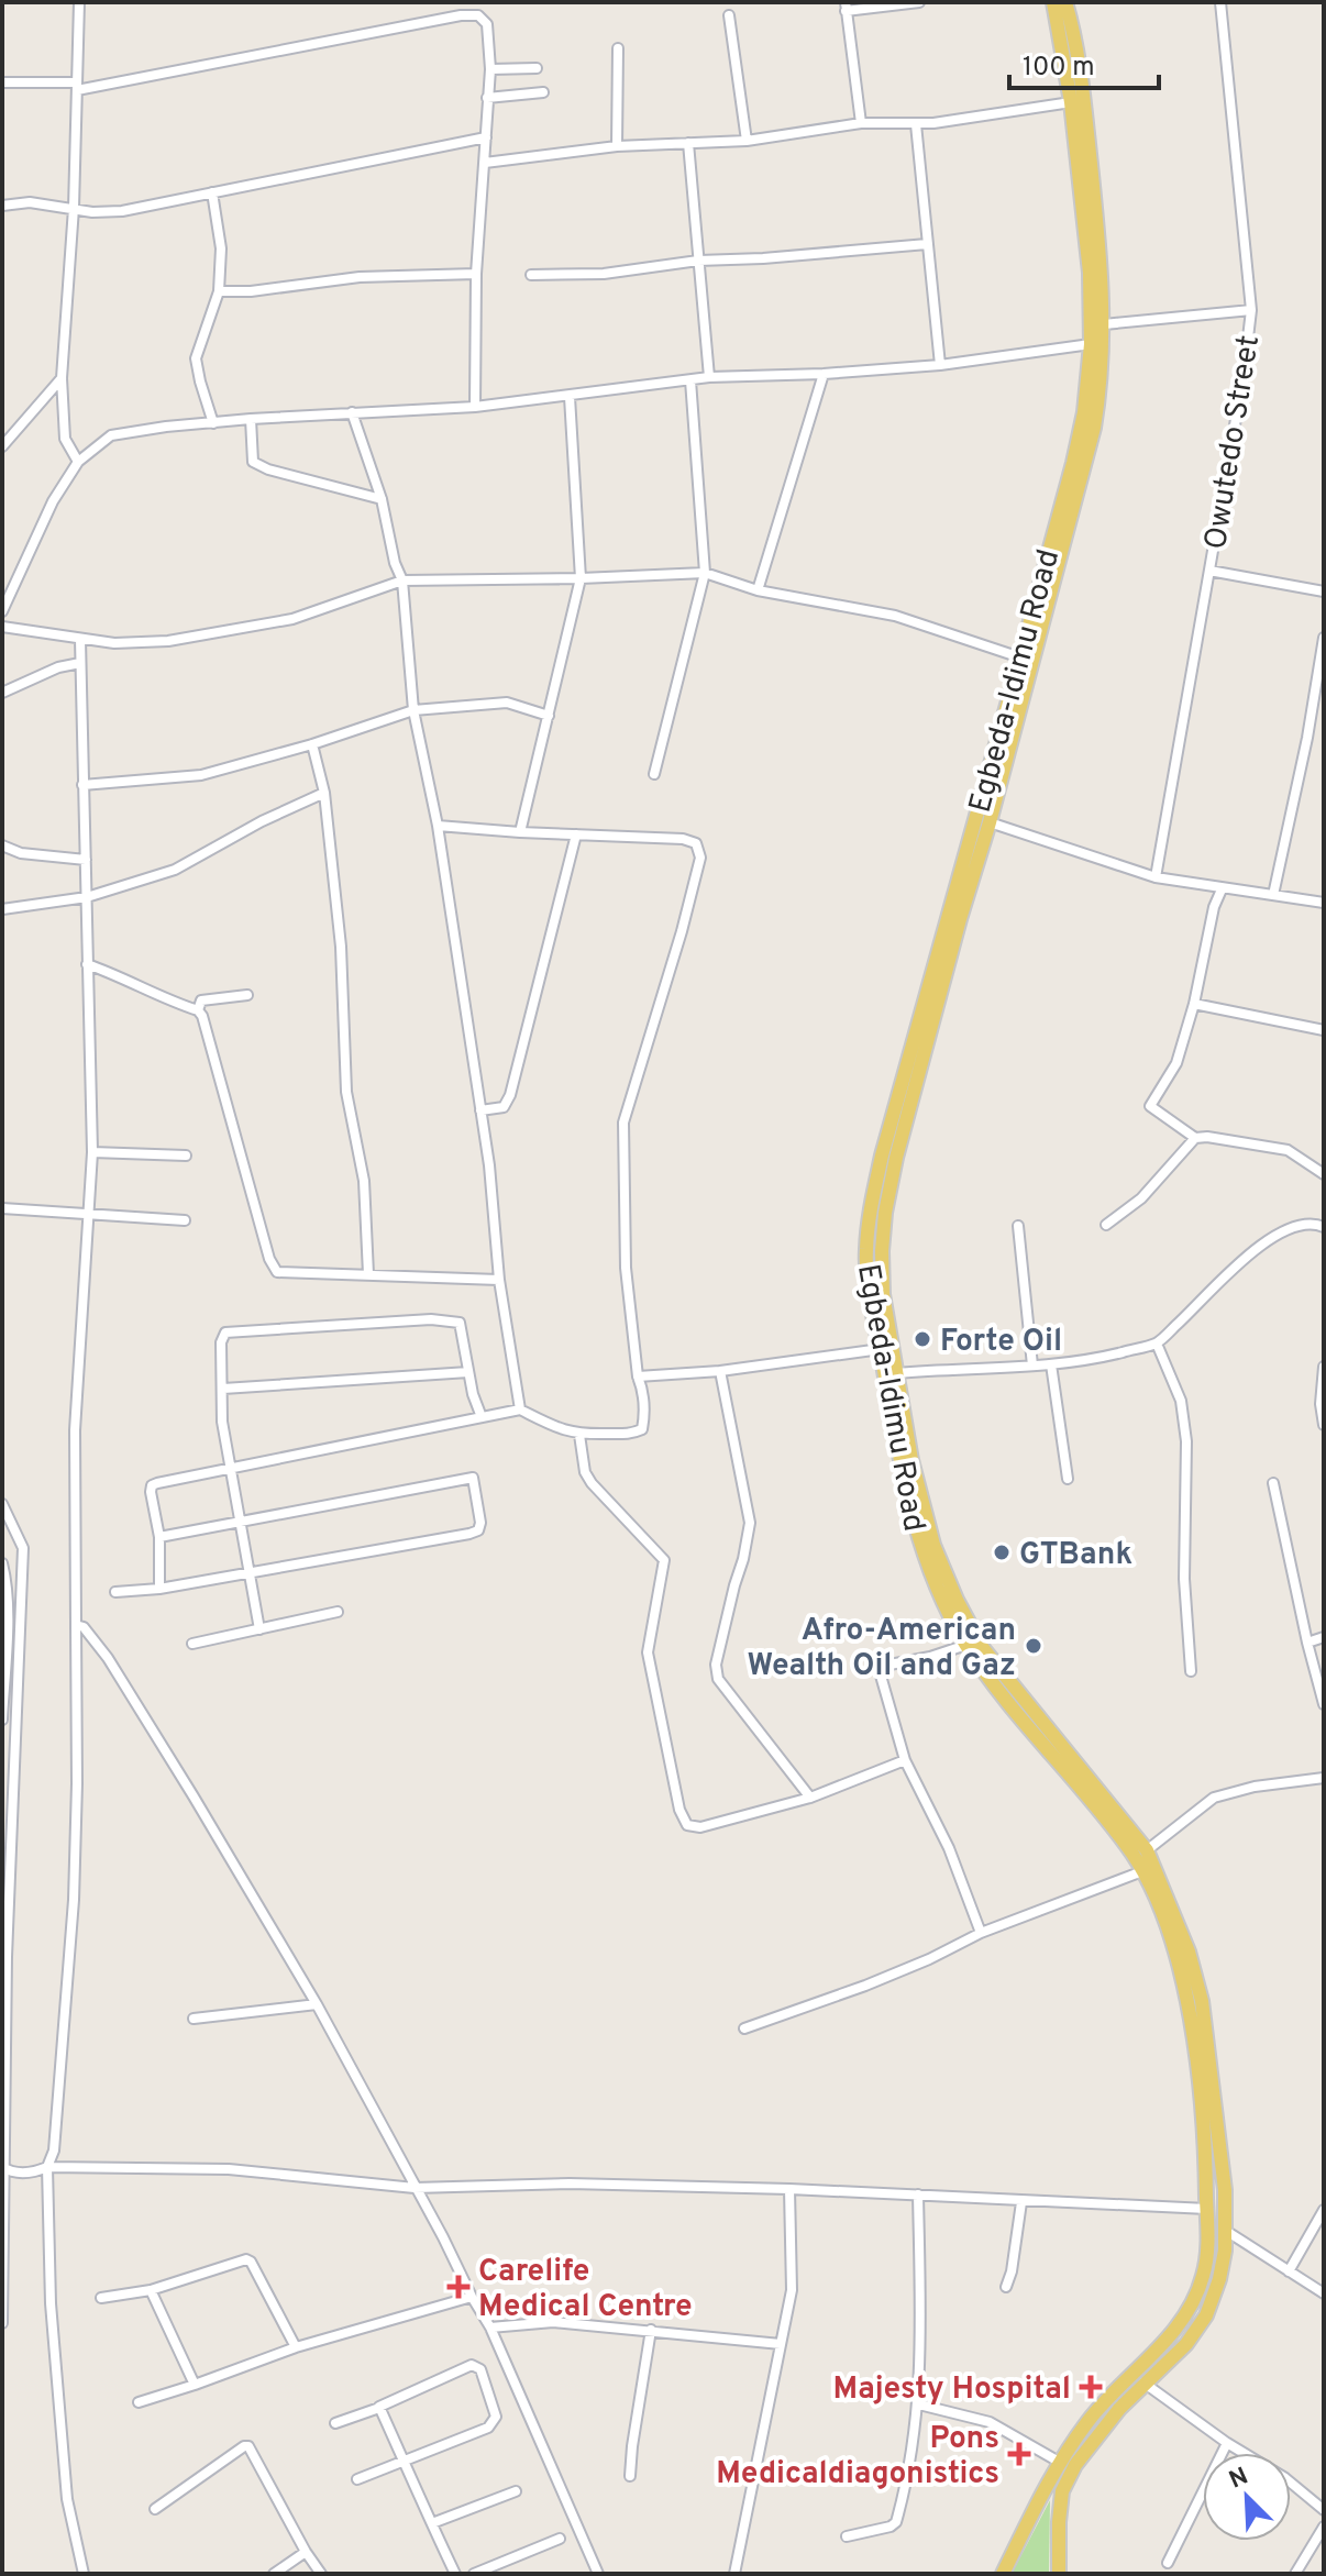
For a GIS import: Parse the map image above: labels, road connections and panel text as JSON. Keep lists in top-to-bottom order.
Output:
{
  "streets": {
    "main road": ["Egbeda-Idimu Road"],
    "street": ["Owutedo Street"]
  },
  "places": {
    "other": ["Forte Oil", "GTBank", "Afro-American Wealth Oil and Gaz"],
    "health": ["Carelife Medical Centre", "Majesty Hospital", "Pons Medicaldiagonistics"]
  },
  "scale_bar": "100 m",
  "north": "top left"
}
